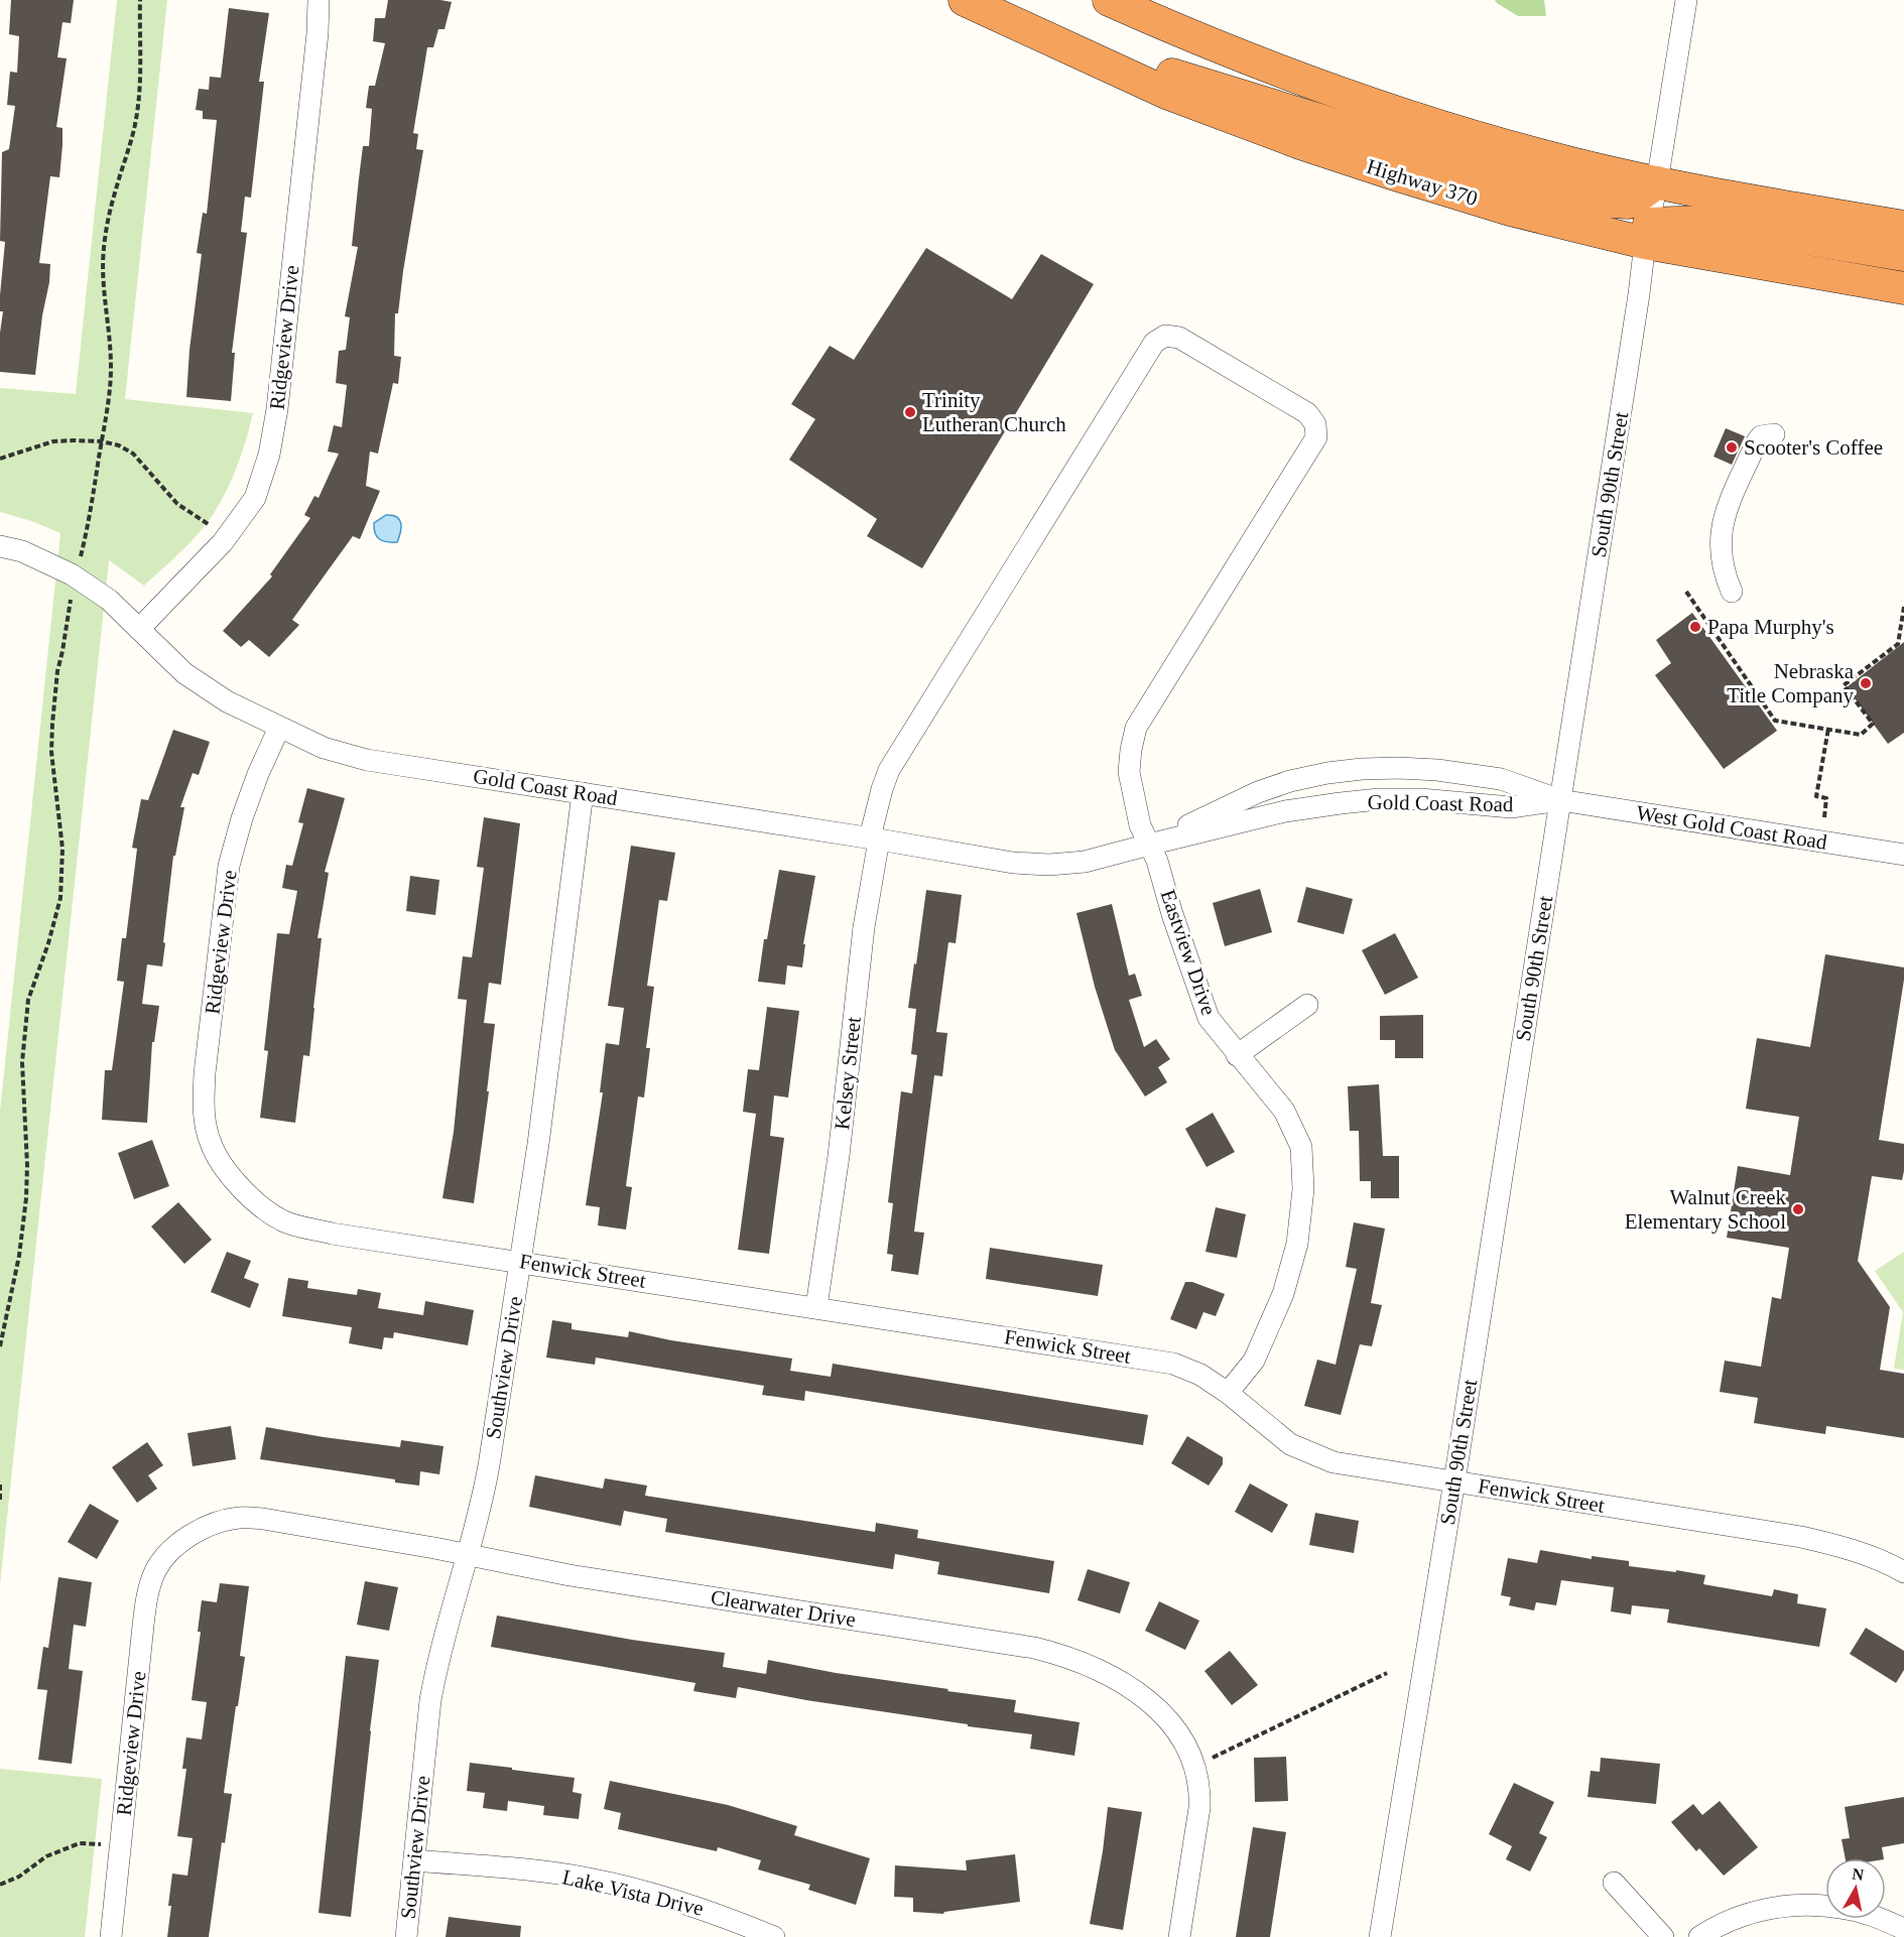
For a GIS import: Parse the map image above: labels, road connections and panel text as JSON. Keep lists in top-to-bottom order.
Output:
{
  "streets": {
    "highway": ["Highway 370"],
    "street": [
      "Ridgeview Drive",
      "South 90th Street",
      "Gold Coast Road",
      "West Gold Coast Road",
      "Eastview Drive",
      "Kelsey Street",
      "Fenwick Street",
      "Southview Drive",
      "Clearwater Drive",
      "Lake Vista Drive"
    ]
  },
  "crossings": [
    ["Highway 370", "South 90th Street"],
    ["Ridgeview Drive", "Gold Coast Road"],
    ["Ridgeview Drive", "Fenwick Street"],
    ["Ridgeview Drive", "Clearwater Drive"],
    ["South 90th Street", "Gold Coast Road"],
    ["South 90th Street", "West Gold Coast Road"],
    ["South 90th Street", "Fenwick Street"],
    ["Gold Coast Road", "West Gold Coast Road"],
    ["Gold Coast Road", "Eastview Drive"],
    ["Gold Coast Road", "Kelsey Street"],
    ["Gold Coast Road", "Southview Drive"],
    ["Eastview Drive", "Kelsey Street"],
    ["Eastview Drive", "Fenwick Street"],
    ["Kelsey Street", "Fenwick Street"],
    ["Fenwick Street", "Southview Drive"],
    ["Southview Drive", "Clearwater Drive"],
    ["Southview Drive", "Lake Vista Drive"]
  ],
  "places": [
    "Trinity Lutheran Church",
    "Scooter's Coffee",
    "Papa Murphy's",
    "Nebraska Title Company",
    "Walnut Creek Elementary School"
  ],
  "north": "top"
}
